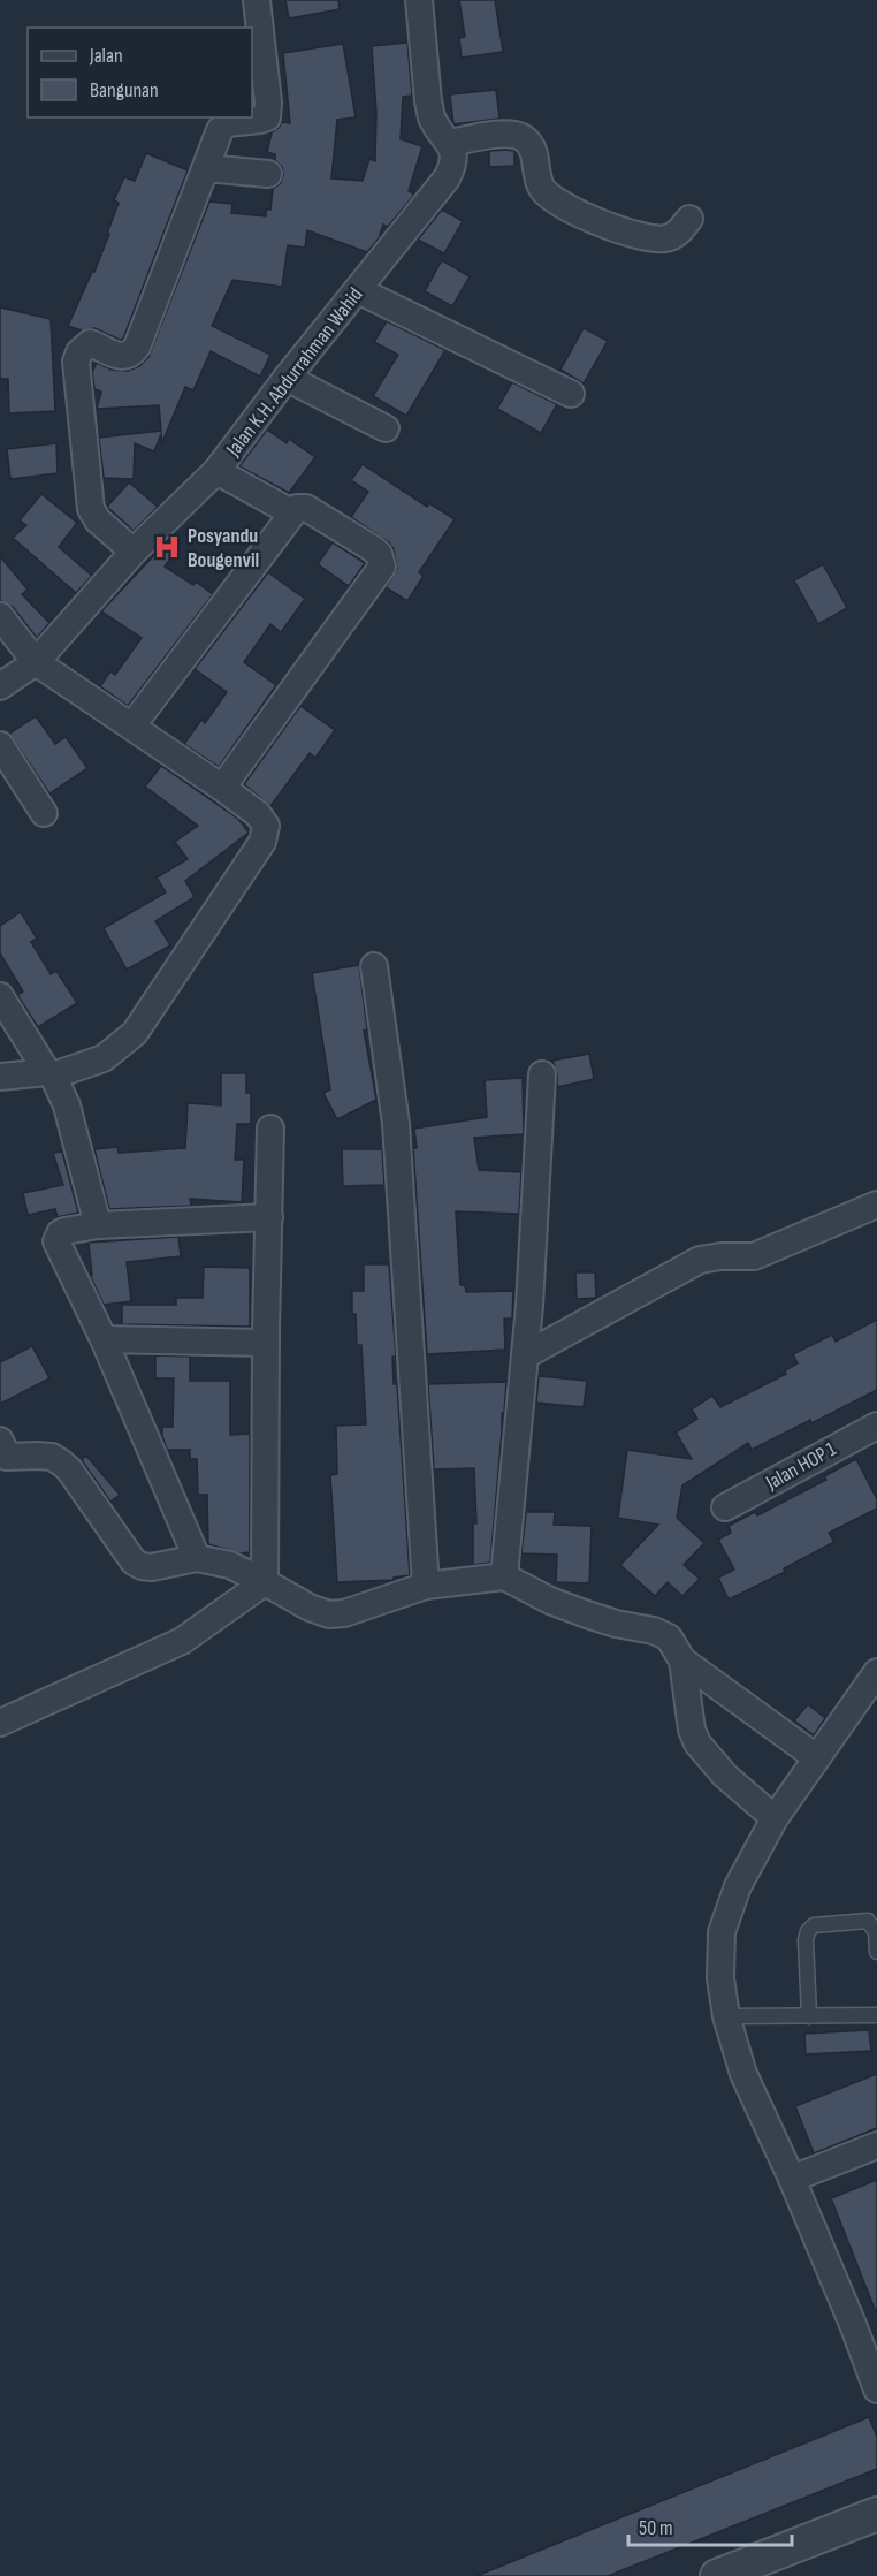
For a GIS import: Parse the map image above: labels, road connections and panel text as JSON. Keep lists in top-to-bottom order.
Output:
{
  "streets": {
    "street": ["Jalan K.H. Abdurrahman Wahid", "Jalan HOP 1"]
  },
  "places": {
    "hospital": ["Posyandu Bougenvil"]
  },
  "legend": ["Jalan", "Bangunan"],
  "scale_bar": "50 m"
}
